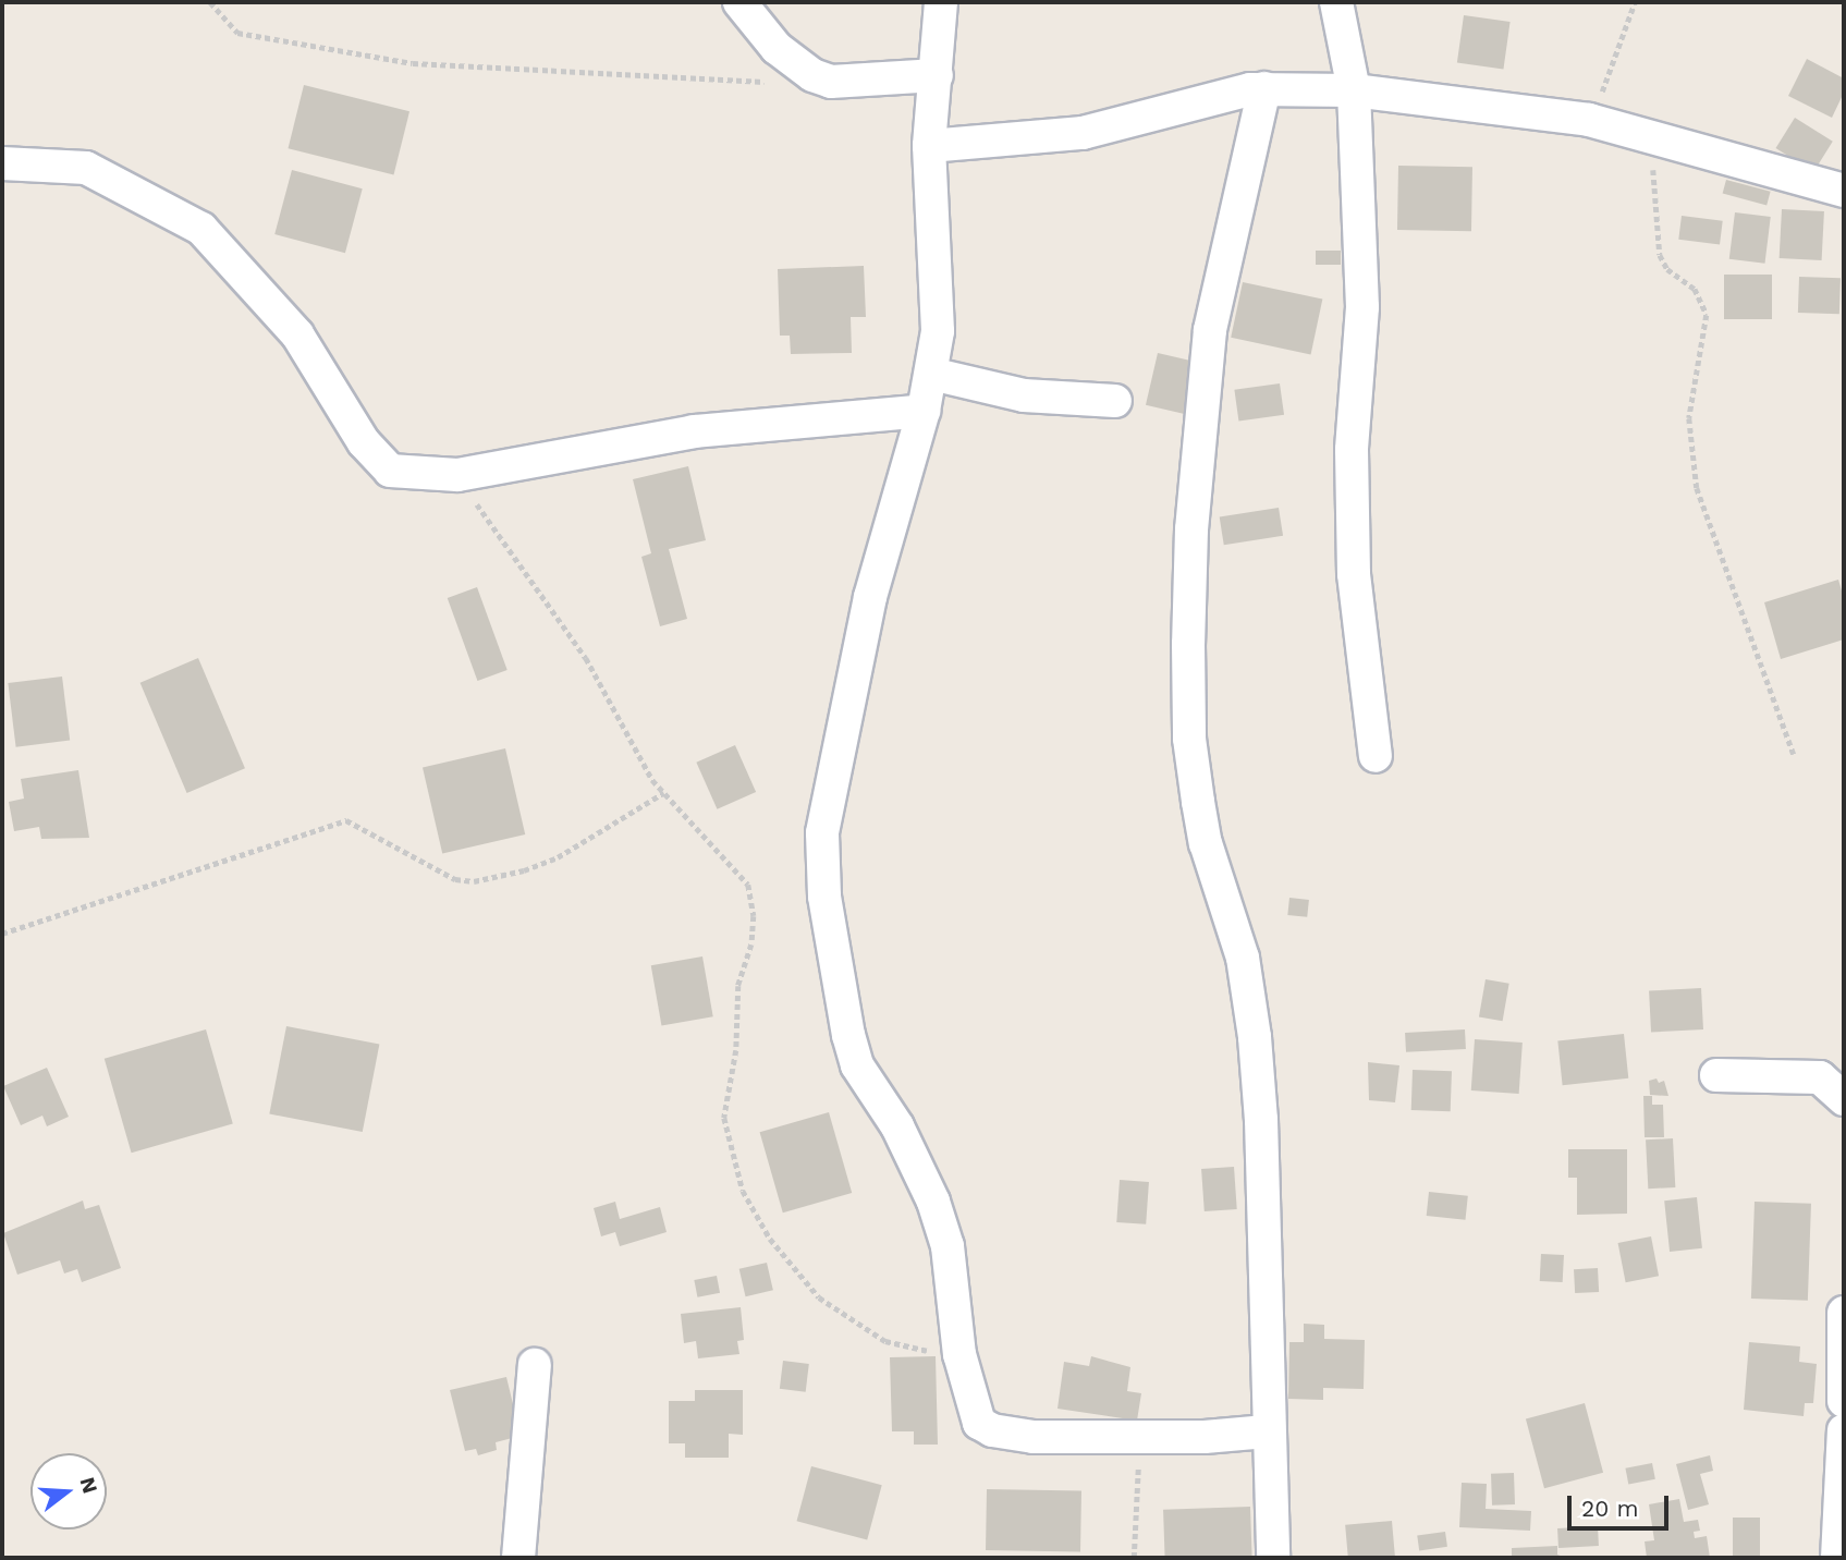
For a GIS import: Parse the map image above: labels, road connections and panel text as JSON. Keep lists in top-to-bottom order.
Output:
{
  "scale_bar": "20 m",
  "north": "right"
}
